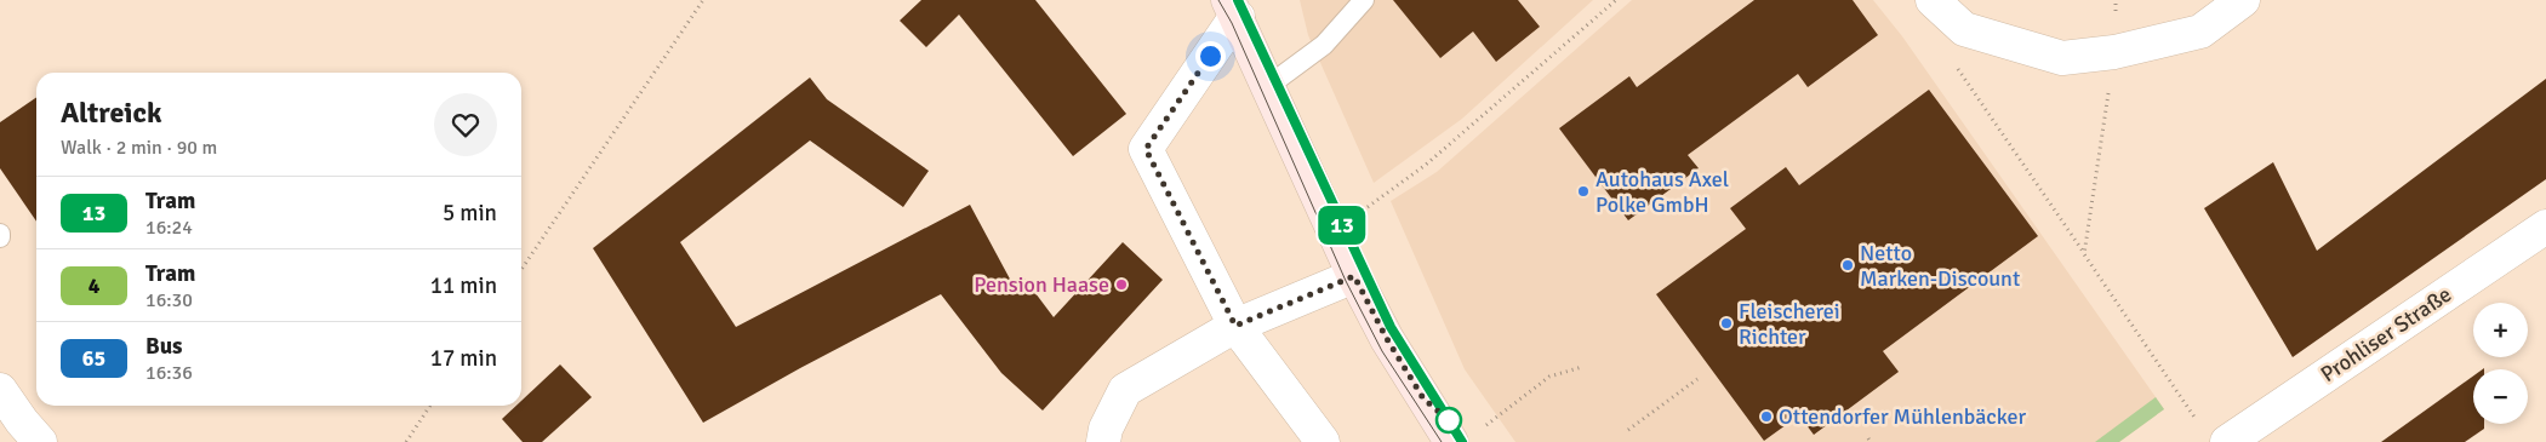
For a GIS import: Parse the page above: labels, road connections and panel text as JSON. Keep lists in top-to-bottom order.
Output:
{
  "streets": {
    "street": ["Prohliser Straße"]
  },
  "places": [
    "Autohaus Axel Polke GmbH",
    "Netto Marken-Discount",
    "Pension Haase",
    "Fleischerei Richter",
    "Ottendorfer Mühlenbäcker"
  ],
  "lines": ["tram line 13"],
  "page": {
    "on_map": "13",
    "heading": ["Altreick", "Walk · 2 min · 90 m"],
    "list": [
      {
        "mark": "13",
        "name": "Tram",
        "note": "16:24",
        "value": "5 min"
      },
      {
        "mark": "4",
        "name": "Tram",
        "note": "16:30",
        "value": "11 min"
      },
      {
        "mark": "65",
        "name": "Bus",
        "note": "16:36",
        "value": "17 min"
      }
    ],
    "map_buttons": ["+", "−"]
  }
}
